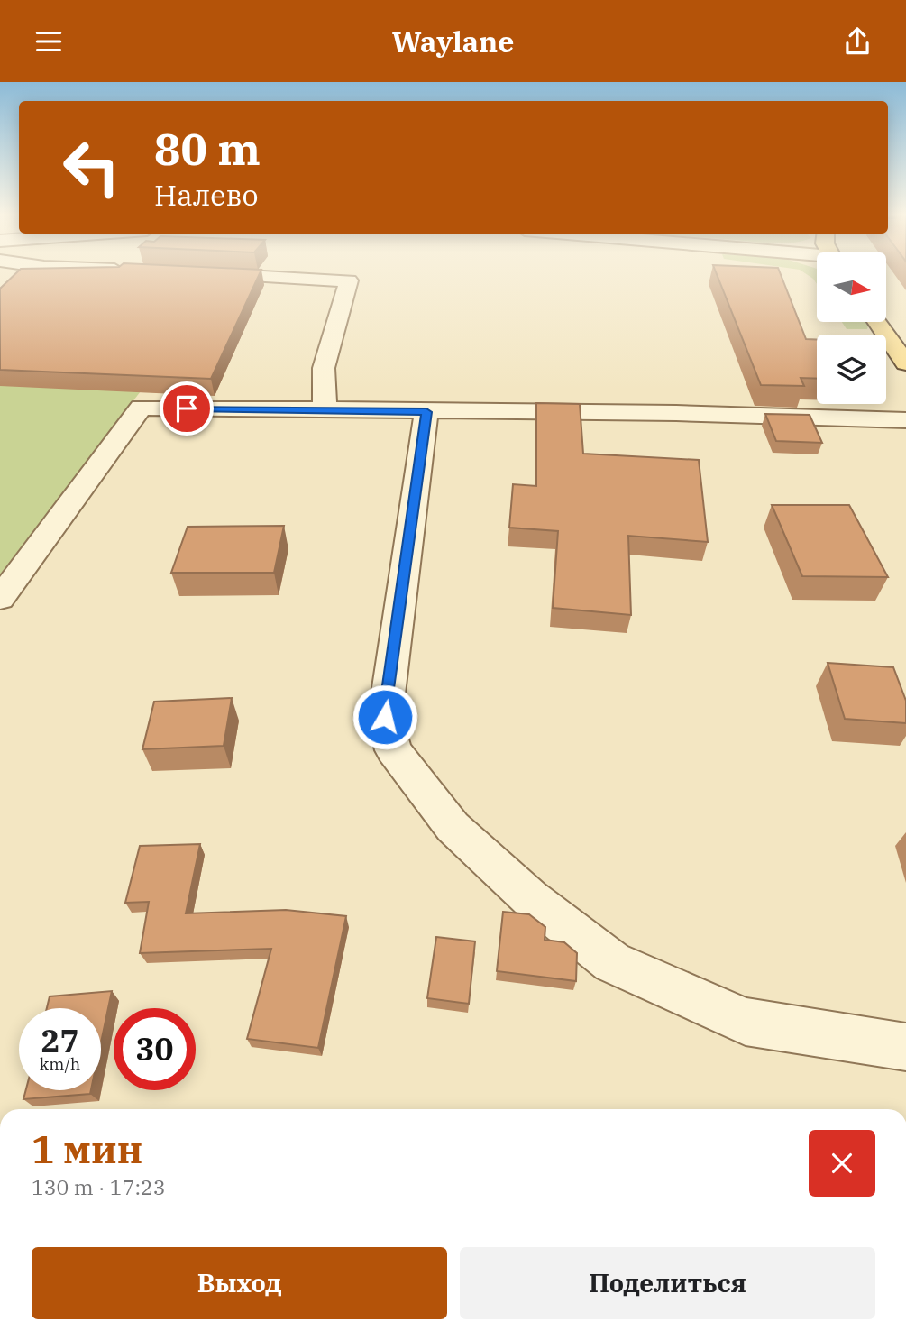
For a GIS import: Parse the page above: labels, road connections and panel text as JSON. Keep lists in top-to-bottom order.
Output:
{
  "north": "right",
  "page": {
    "header": "Waylane",
    "turn": ["80 m", "Налево"],
    "speed": "27 km/h",
    "limit": "30",
    "heading": ["1 мин", "130 m · 17:23"],
    "buttons": ["Выход", "Поделиться"]
  }
}
